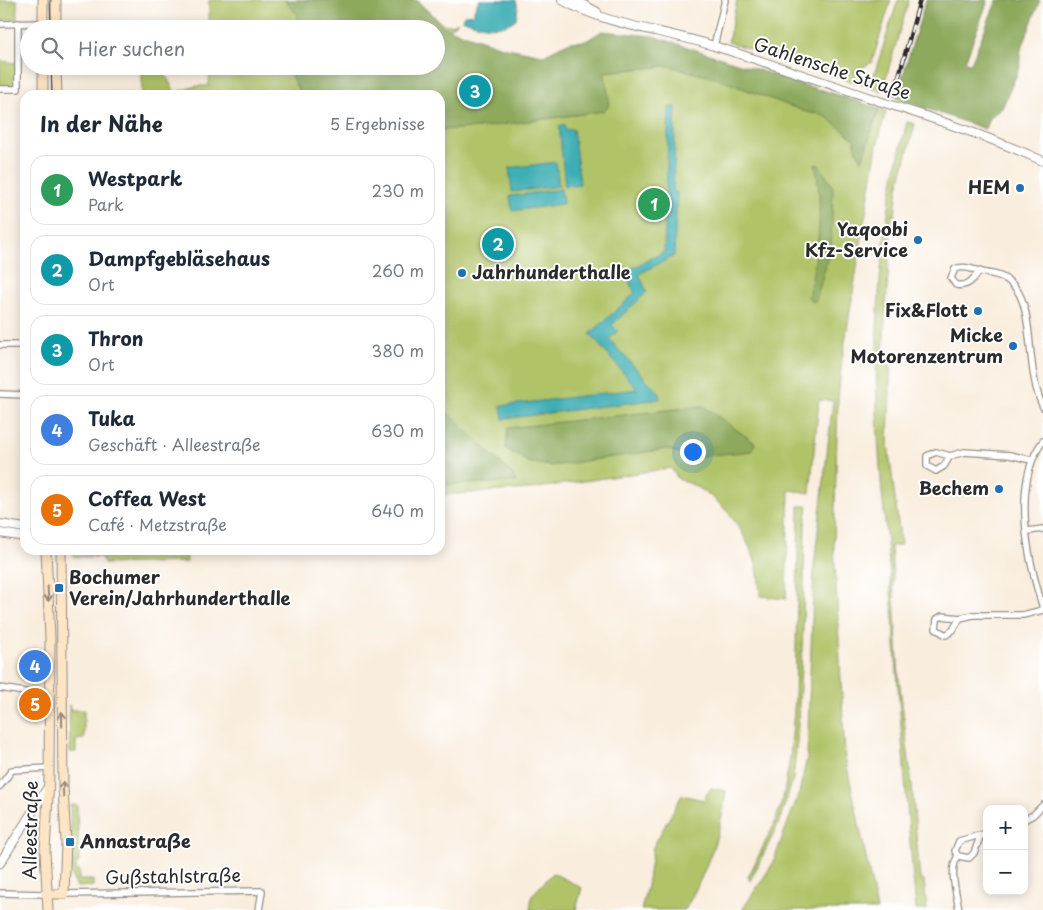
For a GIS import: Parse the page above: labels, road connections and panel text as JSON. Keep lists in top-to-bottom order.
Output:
{
  "streets": {
    "main road": ["Alleestraße"],
    "street": ["Gahlensche Straße", "Gußstahlstraße"]
  },
  "crossings": [
    ["Alleestraße", "Gußstahlstraße"]
  ],
  "places": {
    "other": [
      "HEM",
      "Yaqoobi Kfz-Service",
      "Jahrhunderthalle",
      "Fix&Flott",
      "Micke Motorenzentrum",
      "Bechem"
    ],
    "transit": ["Bochumer Verein/Jahrhunderthalle", "Annastraße"]
  },
  "page": {
    "search": "Hier suchen",
    "pins": [
      "3",
      "1",
      "2",
      "4",
      "5"
    ],
    "heading": ["In der Nähe", "5 Ergebnisse"],
    "list": [
      {
        "mark": "1",
        "name": "Westpark",
        "note": "Park",
        "value": "230 m"
      },
      {
        "mark": "2",
        "name": "Dampfgebläsehaus",
        "note": "Ort",
        "value": "260 m"
      },
      {
        "mark": "3",
        "name": "Thron",
        "note": "Ort",
        "value": "380 m"
      },
      {
        "mark": "4",
        "name": "Tuka",
        "note": "Geschäft · Alleestraße",
        "value": "630 m"
      },
      {
        "mark": "5",
        "name": "Coffea West",
        "note": "Café · Metzstraße",
        "value": "640 m"
      }
    ],
    "map_buttons": ["+", "−"]
  }
}
